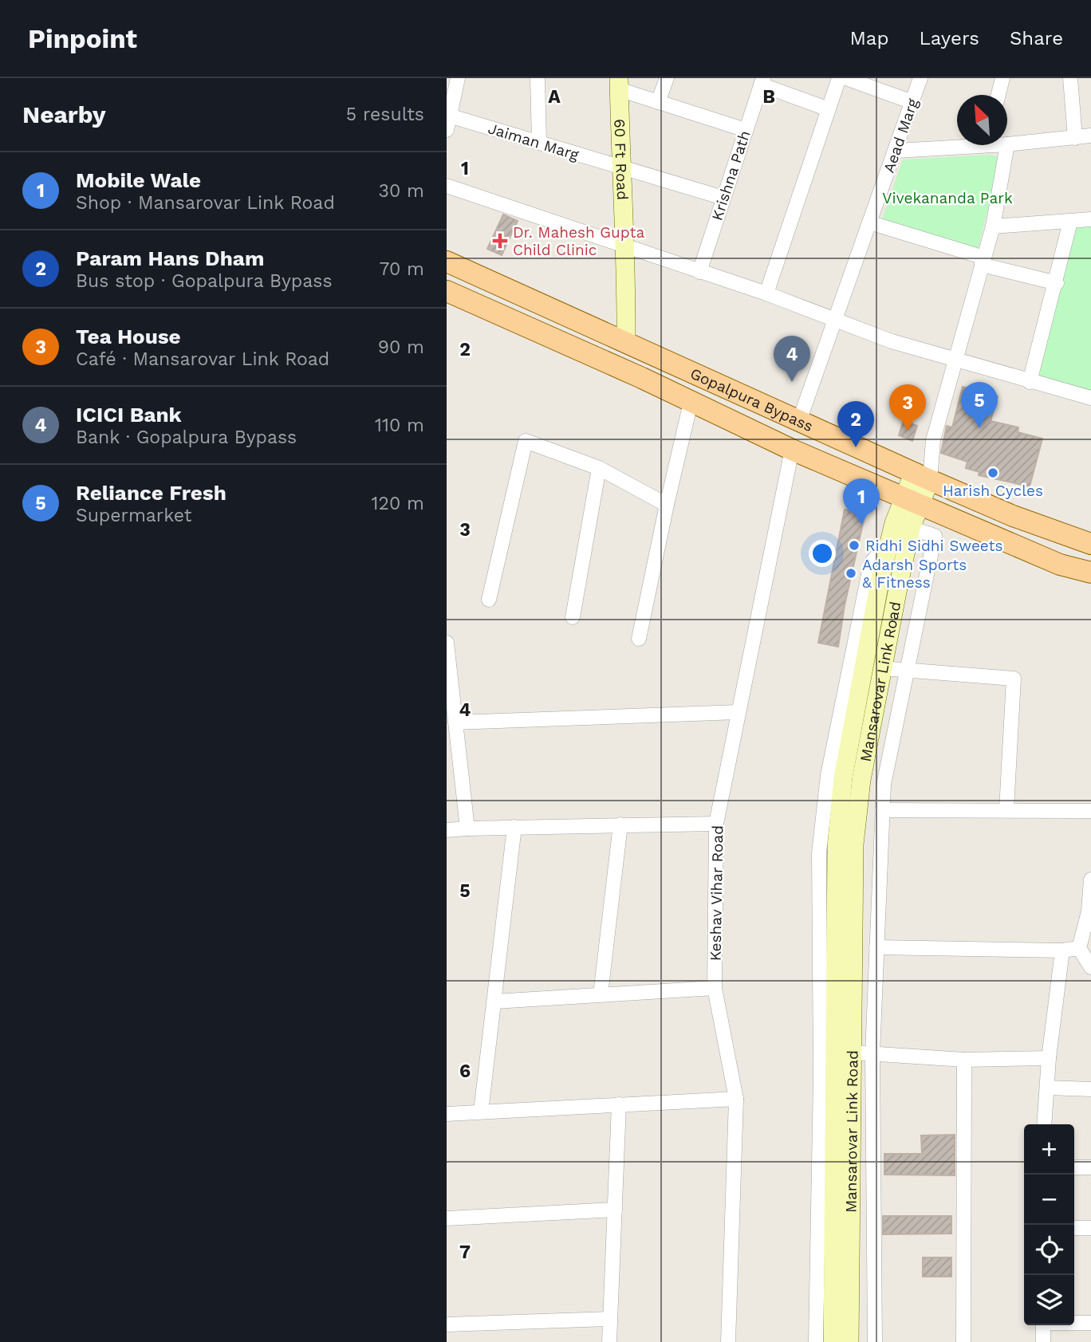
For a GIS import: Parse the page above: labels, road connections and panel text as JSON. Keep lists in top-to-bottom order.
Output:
{
  "streets": {
    "main road": ["Gopalpura Bypass"],
    "street": [
      "Aead Marg",
      "Jaiman Marg",
      "60 Ft Road",
      "Krishna Path",
      "Mansarovar Link Road",
      "Keshav Vihar Road"
    ]
  },
  "crossings": [
    ["Aead Marg", "Gopalpura Bypass"],
    ["Jaiman Marg", "60 Ft Road"],
    ["Jaiman Marg", "Krishna Path"],
    ["60 Ft Road", "Gopalpura Bypass"],
    ["Gopalpura Bypass", "Mansarovar Link Road"],
    ["Gopalpura Bypass", "Keshav Vihar Road"]
  ],
  "parks": ["Vivekananda Park"],
  "places": {
    "health": ["Dr. Mahesh Gupta Child Clinic"],
    "other": ["Harish Cycles", "Ridhi Sidhi Sweets", "Adarsh Sports & Fitness"]
  },
  "north": "top left",
  "page": {
    "header": "Pinpoint",
    "nav": ["Map", "Layers", "Share"],
    "heading": ["Nearby", "5 results"],
    "list": [
      {
        "mark": "1",
        "name": "Mobile Wale",
        "note": "Shop · Mansarovar Link Road",
        "value": "30 m"
      },
      {
        "mark": "2",
        "name": "Param Hans Dham",
        "note": "Bus stop · Gopalpura Bypass",
        "value": "70 m"
      },
      {
        "mark": "3",
        "name": "Tea House",
        "note": "Café · Mansarovar Link Road",
        "value": "90 m"
      },
      {
        "mark": "4",
        "name": "ICICI Bank",
        "note": "Bank · Gopalpura Bypass",
        "value": "110 m"
      },
      {
        "mark": "5",
        "name": "Reliance Fresh",
        "note": "Supermarket",
        "value": "120 m"
      }
    ],
    "pins": [
      "4",
      "5",
      "3",
      "2",
      "1"
    ],
    "map_buttons": ["+", "−"]
  },
  "grid": {
    "columns": ["A", "B"],
    "rows": [
      "1",
      "2",
      "3",
      "4",
      "5",
      "6",
      "7"
    ]
  }
}
